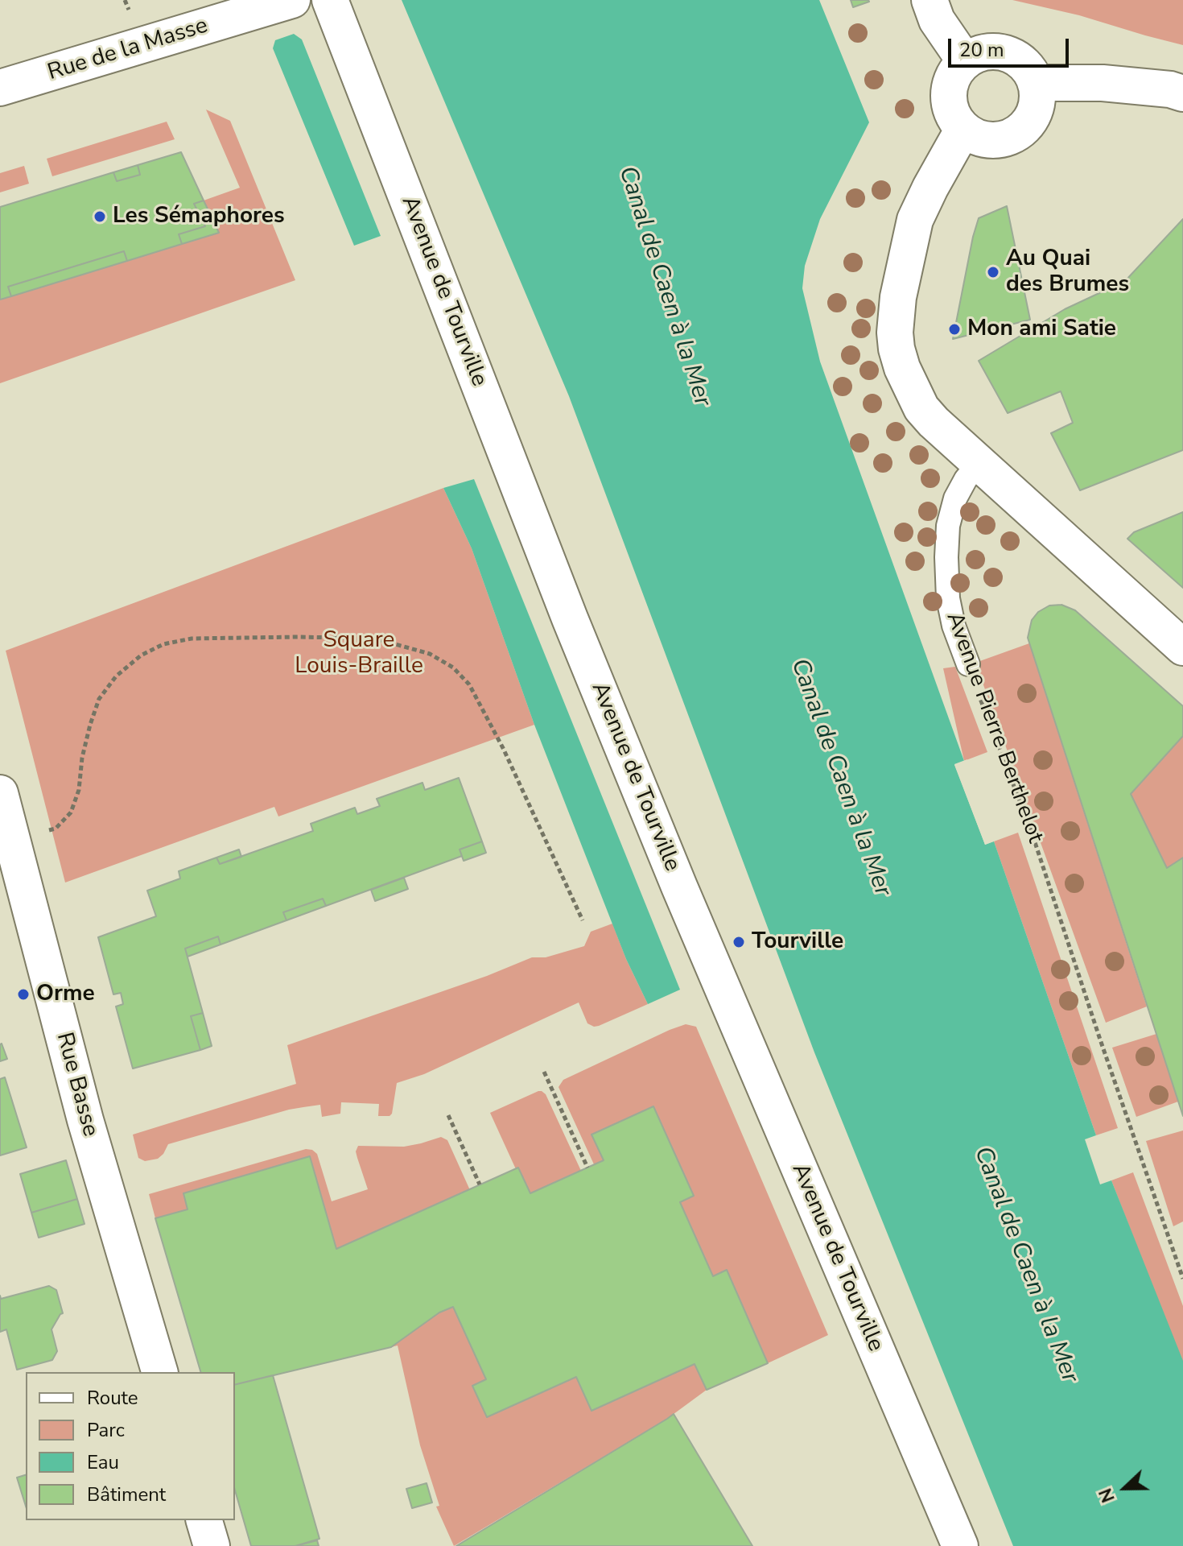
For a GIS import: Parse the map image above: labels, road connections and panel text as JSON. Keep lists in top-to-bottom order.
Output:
{
  "streets": {
    "street": ["Rue de la Masse", "Avenue de Tourville", "Rue Basse"],
    "lane": ["Avenue Pierre Berthelot"]
  },
  "water": ["Canal de Caen à la Mer"],
  "parks": ["Square Louis-Braille"],
  "places": [
    "Les Sémaphores",
    "Au Quai des Brumes",
    "Mon ami Satie",
    "Tourville",
    "Orme"
  ],
  "legend": [
    "Route",
    "Parc",
    "Eau",
    "Bâtiment"
  ],
  "scale_bar": "20 m",
  "north": "left"
}
